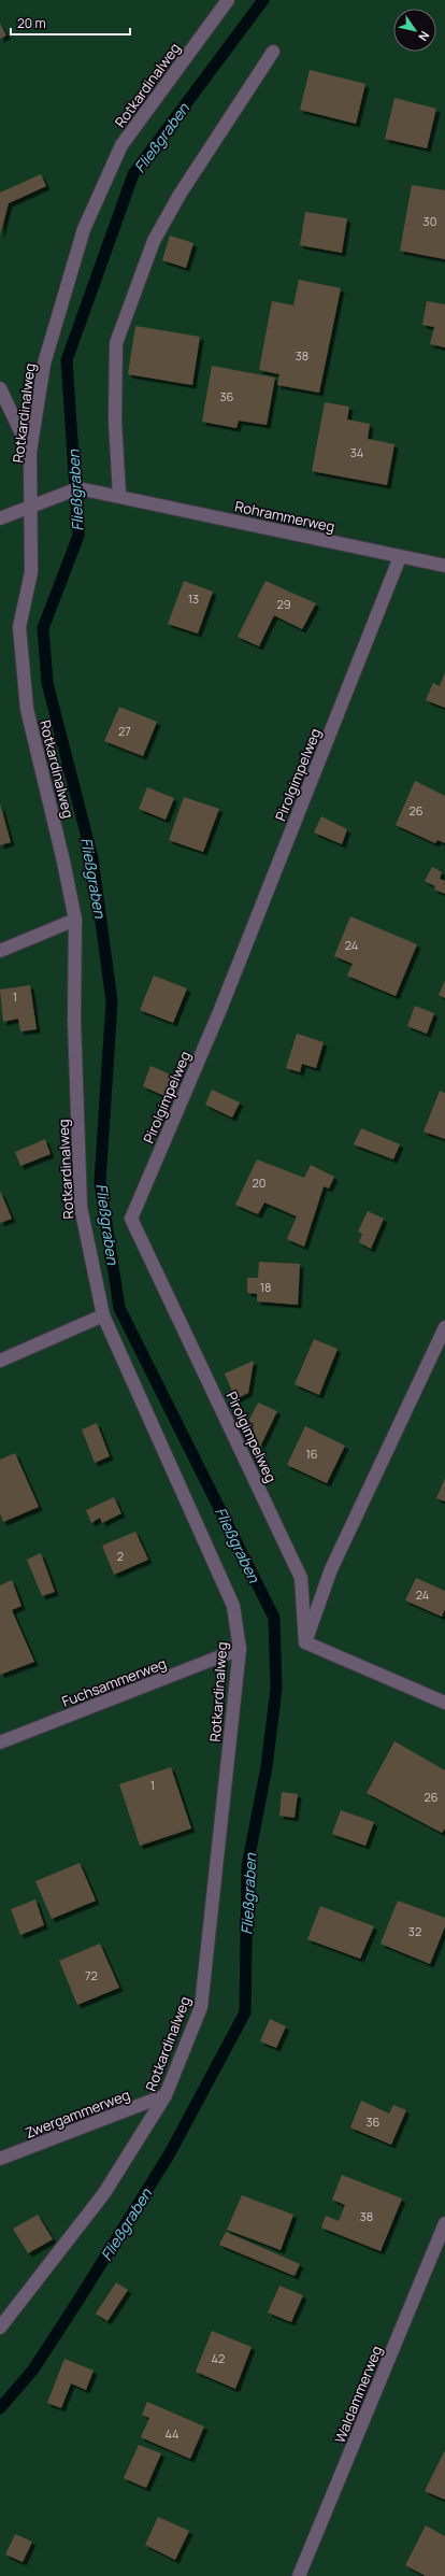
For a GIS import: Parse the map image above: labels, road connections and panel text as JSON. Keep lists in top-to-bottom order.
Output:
{
  "streets": {
    "lane": [
      "Rotkardinalweg",
      "Rohrammerweg",
      "Pirolgimpelweg",
      "Fuchsammerweg",
      "Zwergammerweg",
      "Waldammerweg"
    ]
  },
  "crossings": [
    ["Rotkardinalweg", "Rohrammerweg"],
    ["Rotkardinalweg", "Fuchsammerweg"],
    ["Rotkardinalweg", "Zwergammerweg"],
    ["Rohrammerweg", "Pirolgimpelweg"]
  ],
  "water": ["Fließgraben"],
  "house_numbers": [
    "30",
    "38",
    "36",
    "34",
    "13",
    "29",
    "27",
    "26",
    "24",
    "1",
    "20",
    "18",
    "16",
    "2",
    "24",
    "1",
    "26",
    "32",
    "72",
    "36",
    "38",
    "42",
    "44"
  ],
  "scale_bar": "20 m",
  "north": "bottom right"
}
